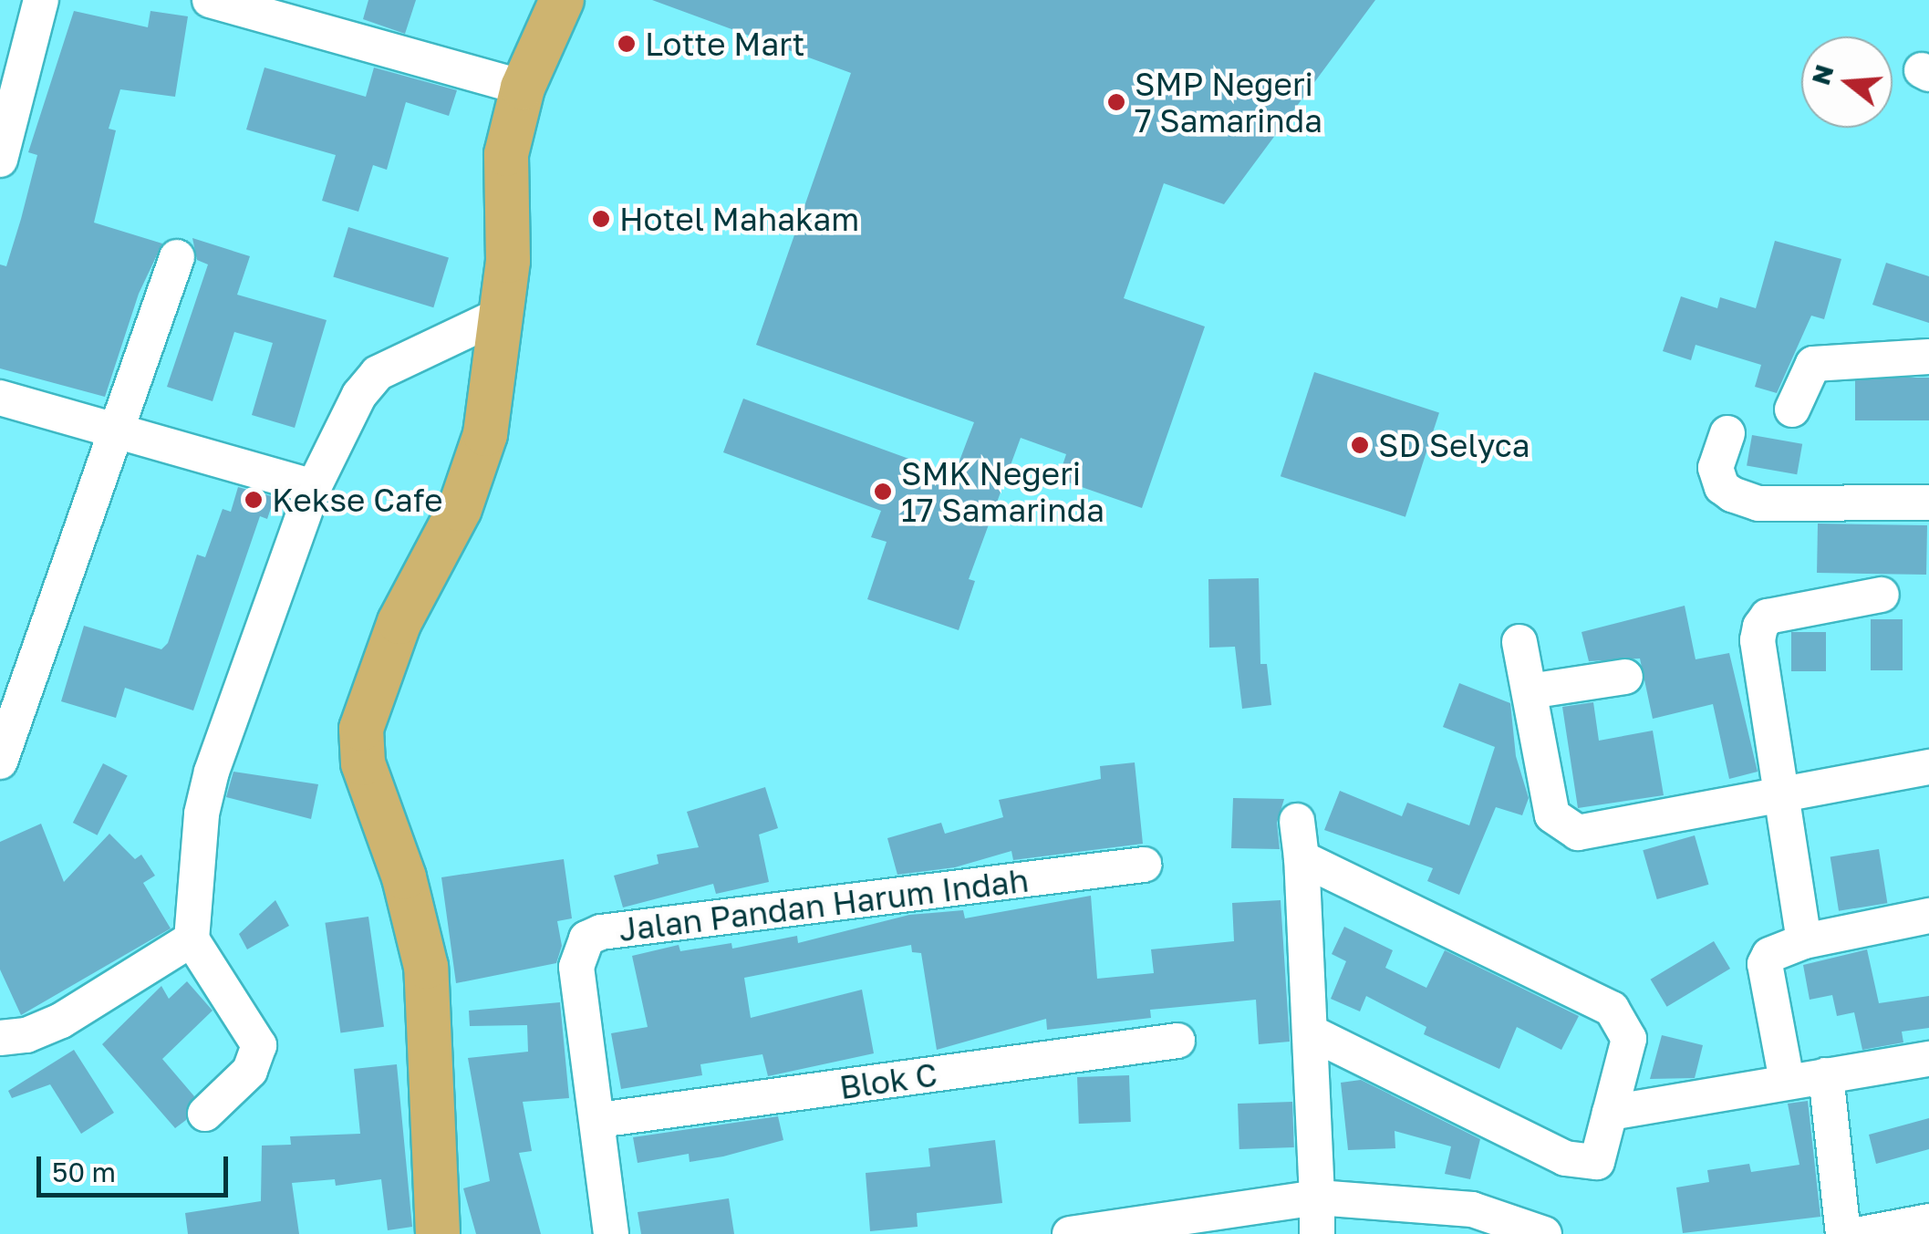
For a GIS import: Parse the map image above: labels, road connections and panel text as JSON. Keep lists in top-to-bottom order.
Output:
{
  "streets": {
    "street": ["Jalan Pandan Harum Indah", "Blok C"]
  },
  "crossings": [
    ["Jalan Pandan Harum Indah", "Blok C"]
  ],
  "places": [
    "Lotte Mart",
    "SMP Negeri 7 Samarinda",
    "Hotel Mahakam",
    "SD Selyca",
    "SMK Negeri 17 Samarinda",
    "Kekse Cafe"
  ],
  "scale_bar": "50 m",
  "north": "left"
}
